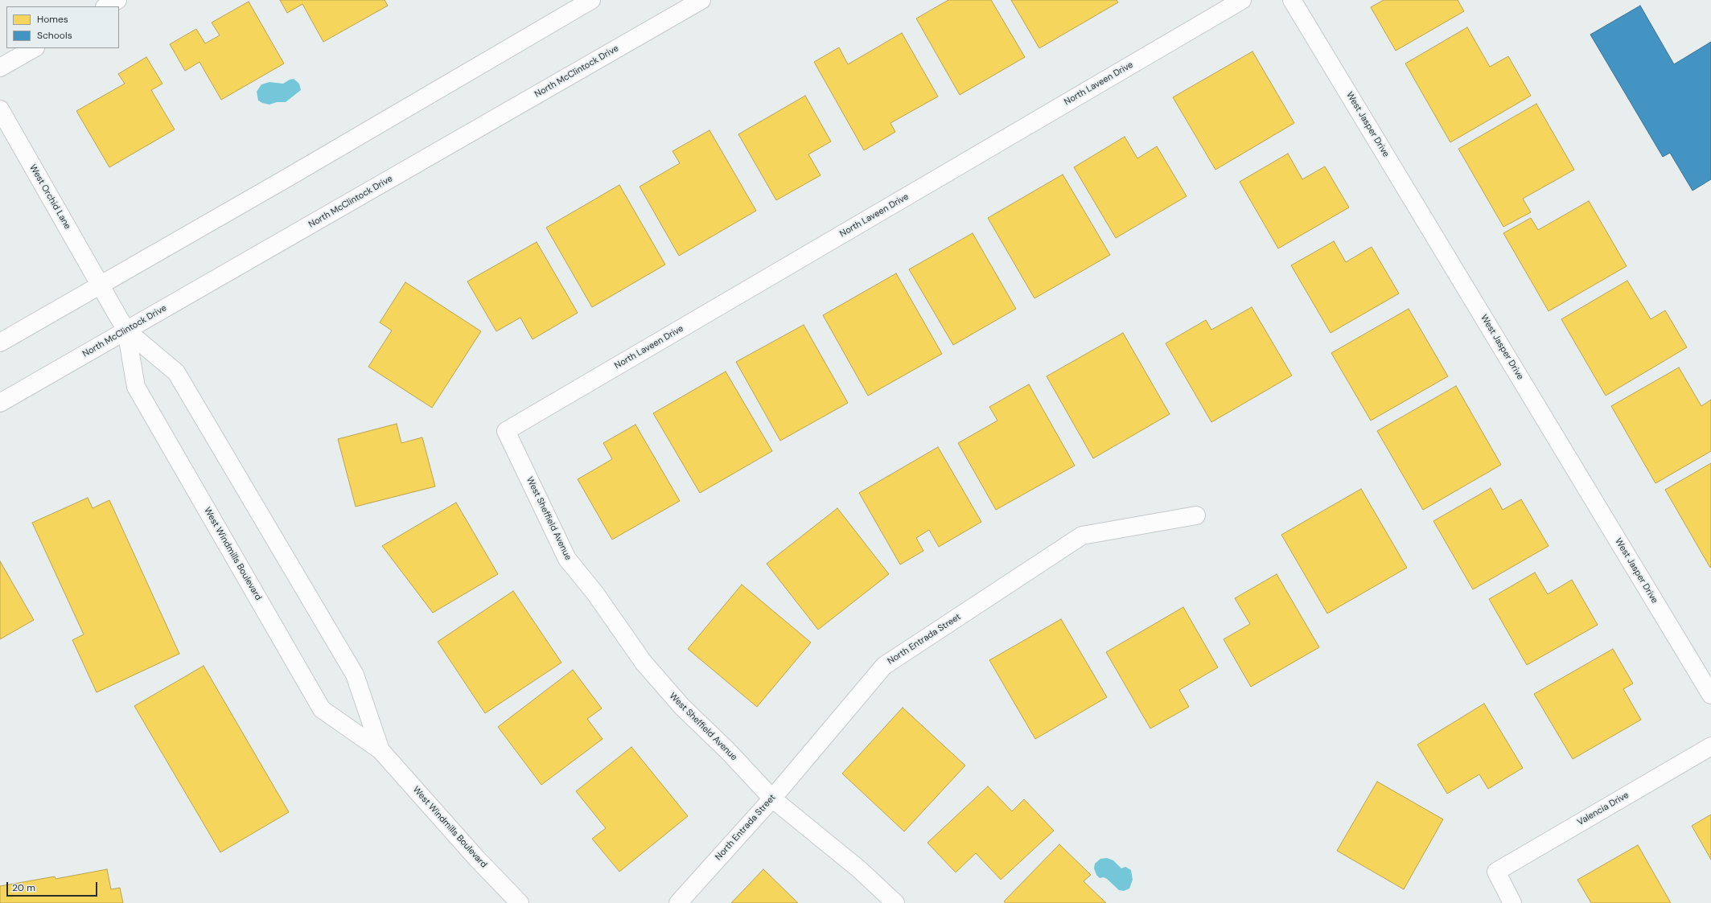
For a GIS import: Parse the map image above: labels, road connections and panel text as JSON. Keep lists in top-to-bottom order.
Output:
{
  "streets": {
    "street": [
      "North McClintock Drive",
      "North Laveen Drive",
      "West Jasper Drive",
      "West Orchid Lane",
      "West Sheffield Avenue",
      "West Windmills Boulevard",
      "North Entrada Street",
      "Valencia Drive"
    ]
  },
  "crossings": [
    ["North McClintock Drive", "West Windmills Boulevard"],
    ["North Laveen Drive", "West Sheffield Avenue"],
    ["West Orchid Lane", "West Windmills Boulevard"],
    ["West Sheffield Avenue", "North Entrada Street"]
  ],
  "legend": ["Homes", "Schools"],
  "scale_bar": "20 m"
}
